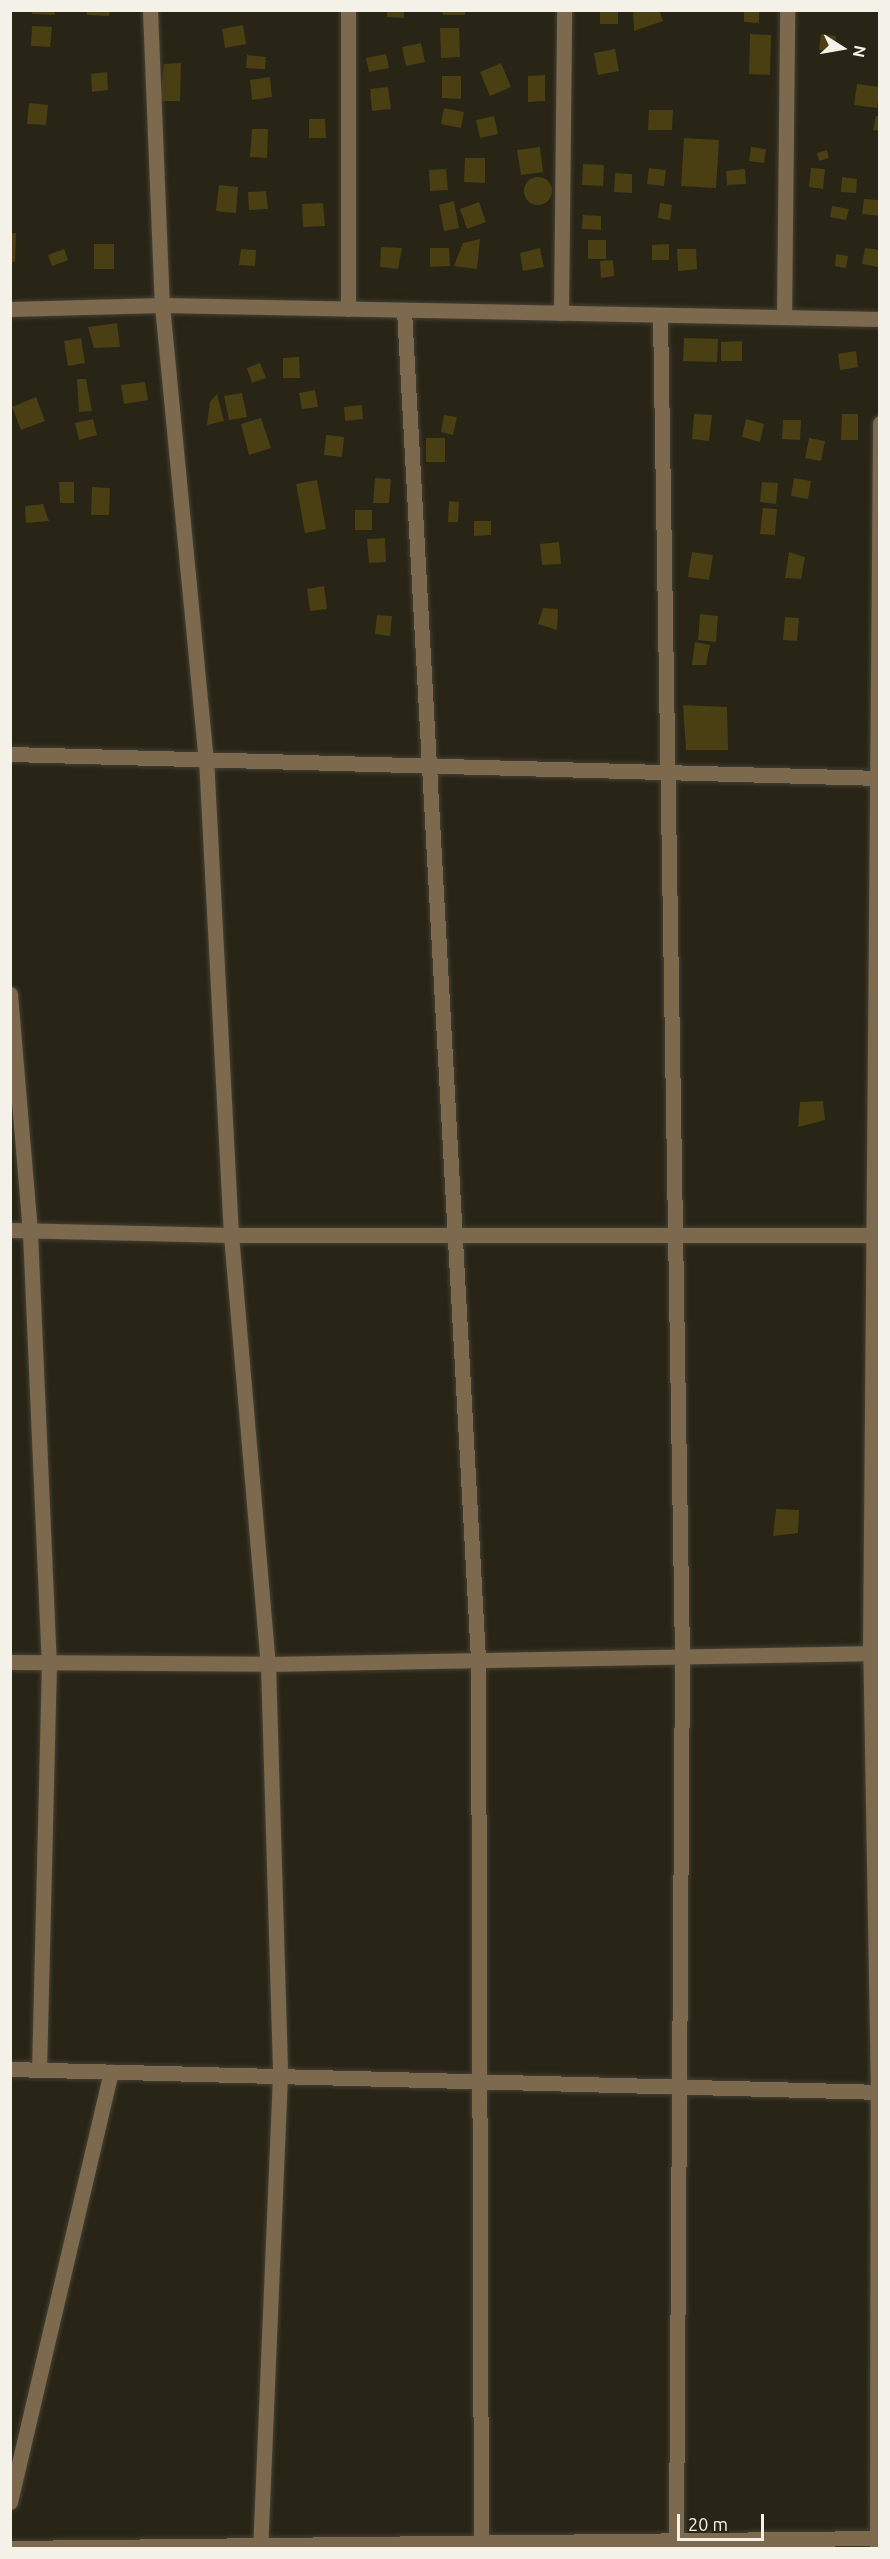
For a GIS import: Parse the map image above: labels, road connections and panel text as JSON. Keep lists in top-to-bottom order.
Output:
{
  "scale_bar": "20 m",
  "north": "right"
}
